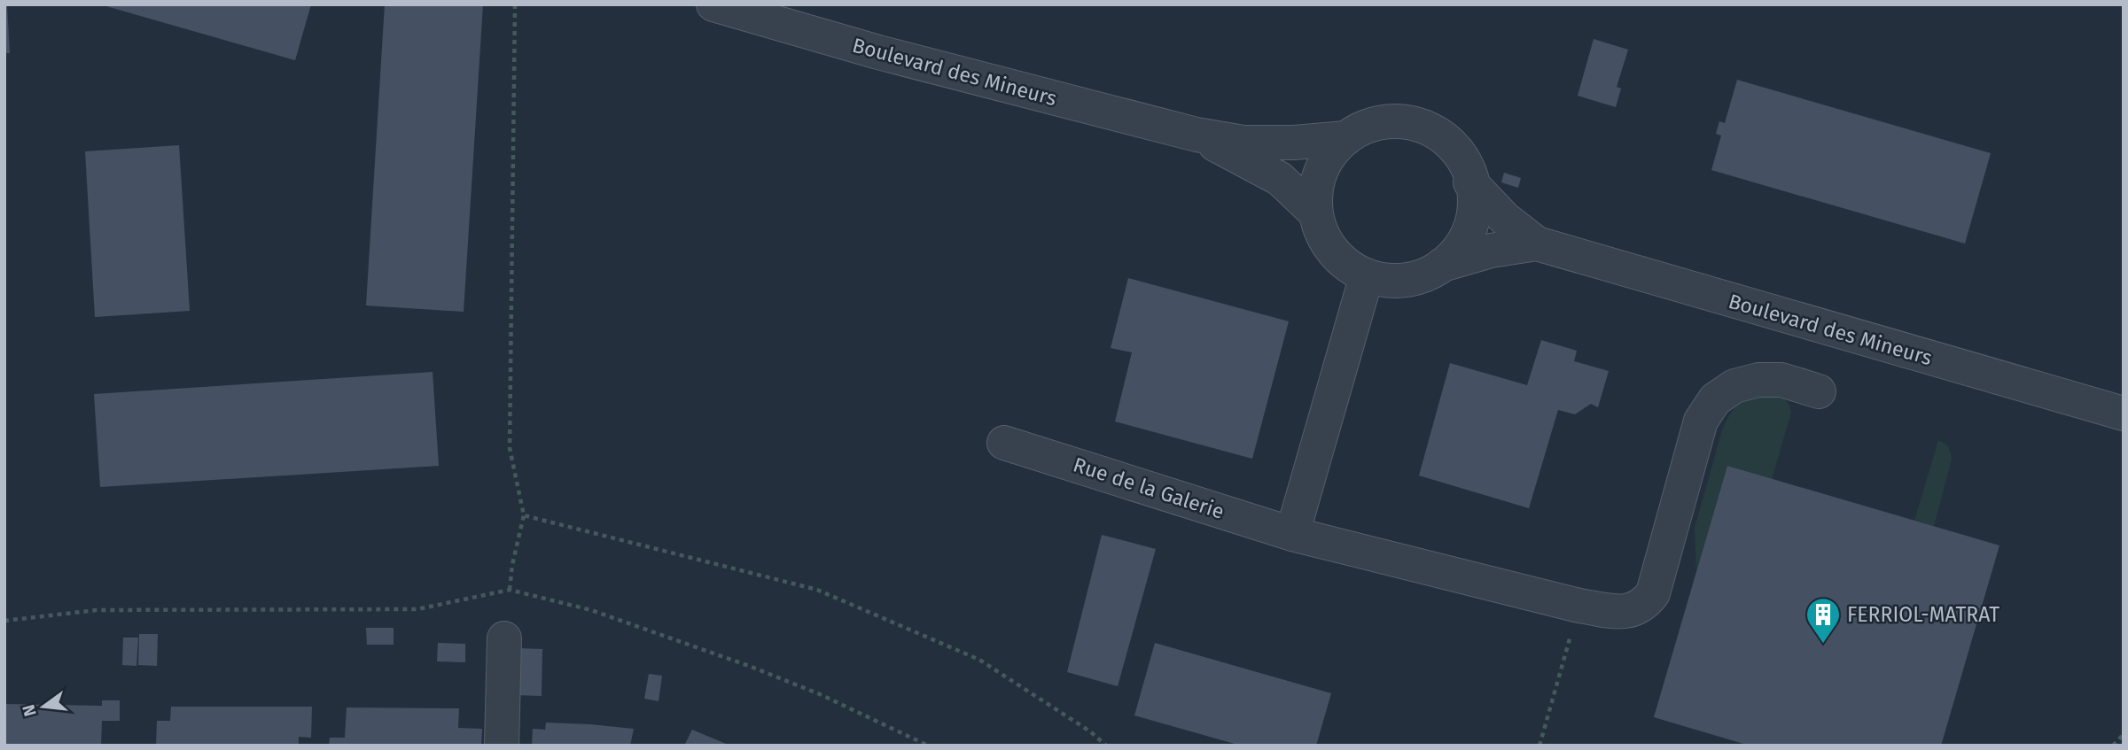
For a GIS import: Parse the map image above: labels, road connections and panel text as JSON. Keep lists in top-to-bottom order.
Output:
{
  "streets": {
    "street": ["Boulevard des Mineurs", "Rue de la Galerie"]
  },
  "places": {
    "building": ["FERRIOL-MATRAT"]
  },
  "north": "left"
}
